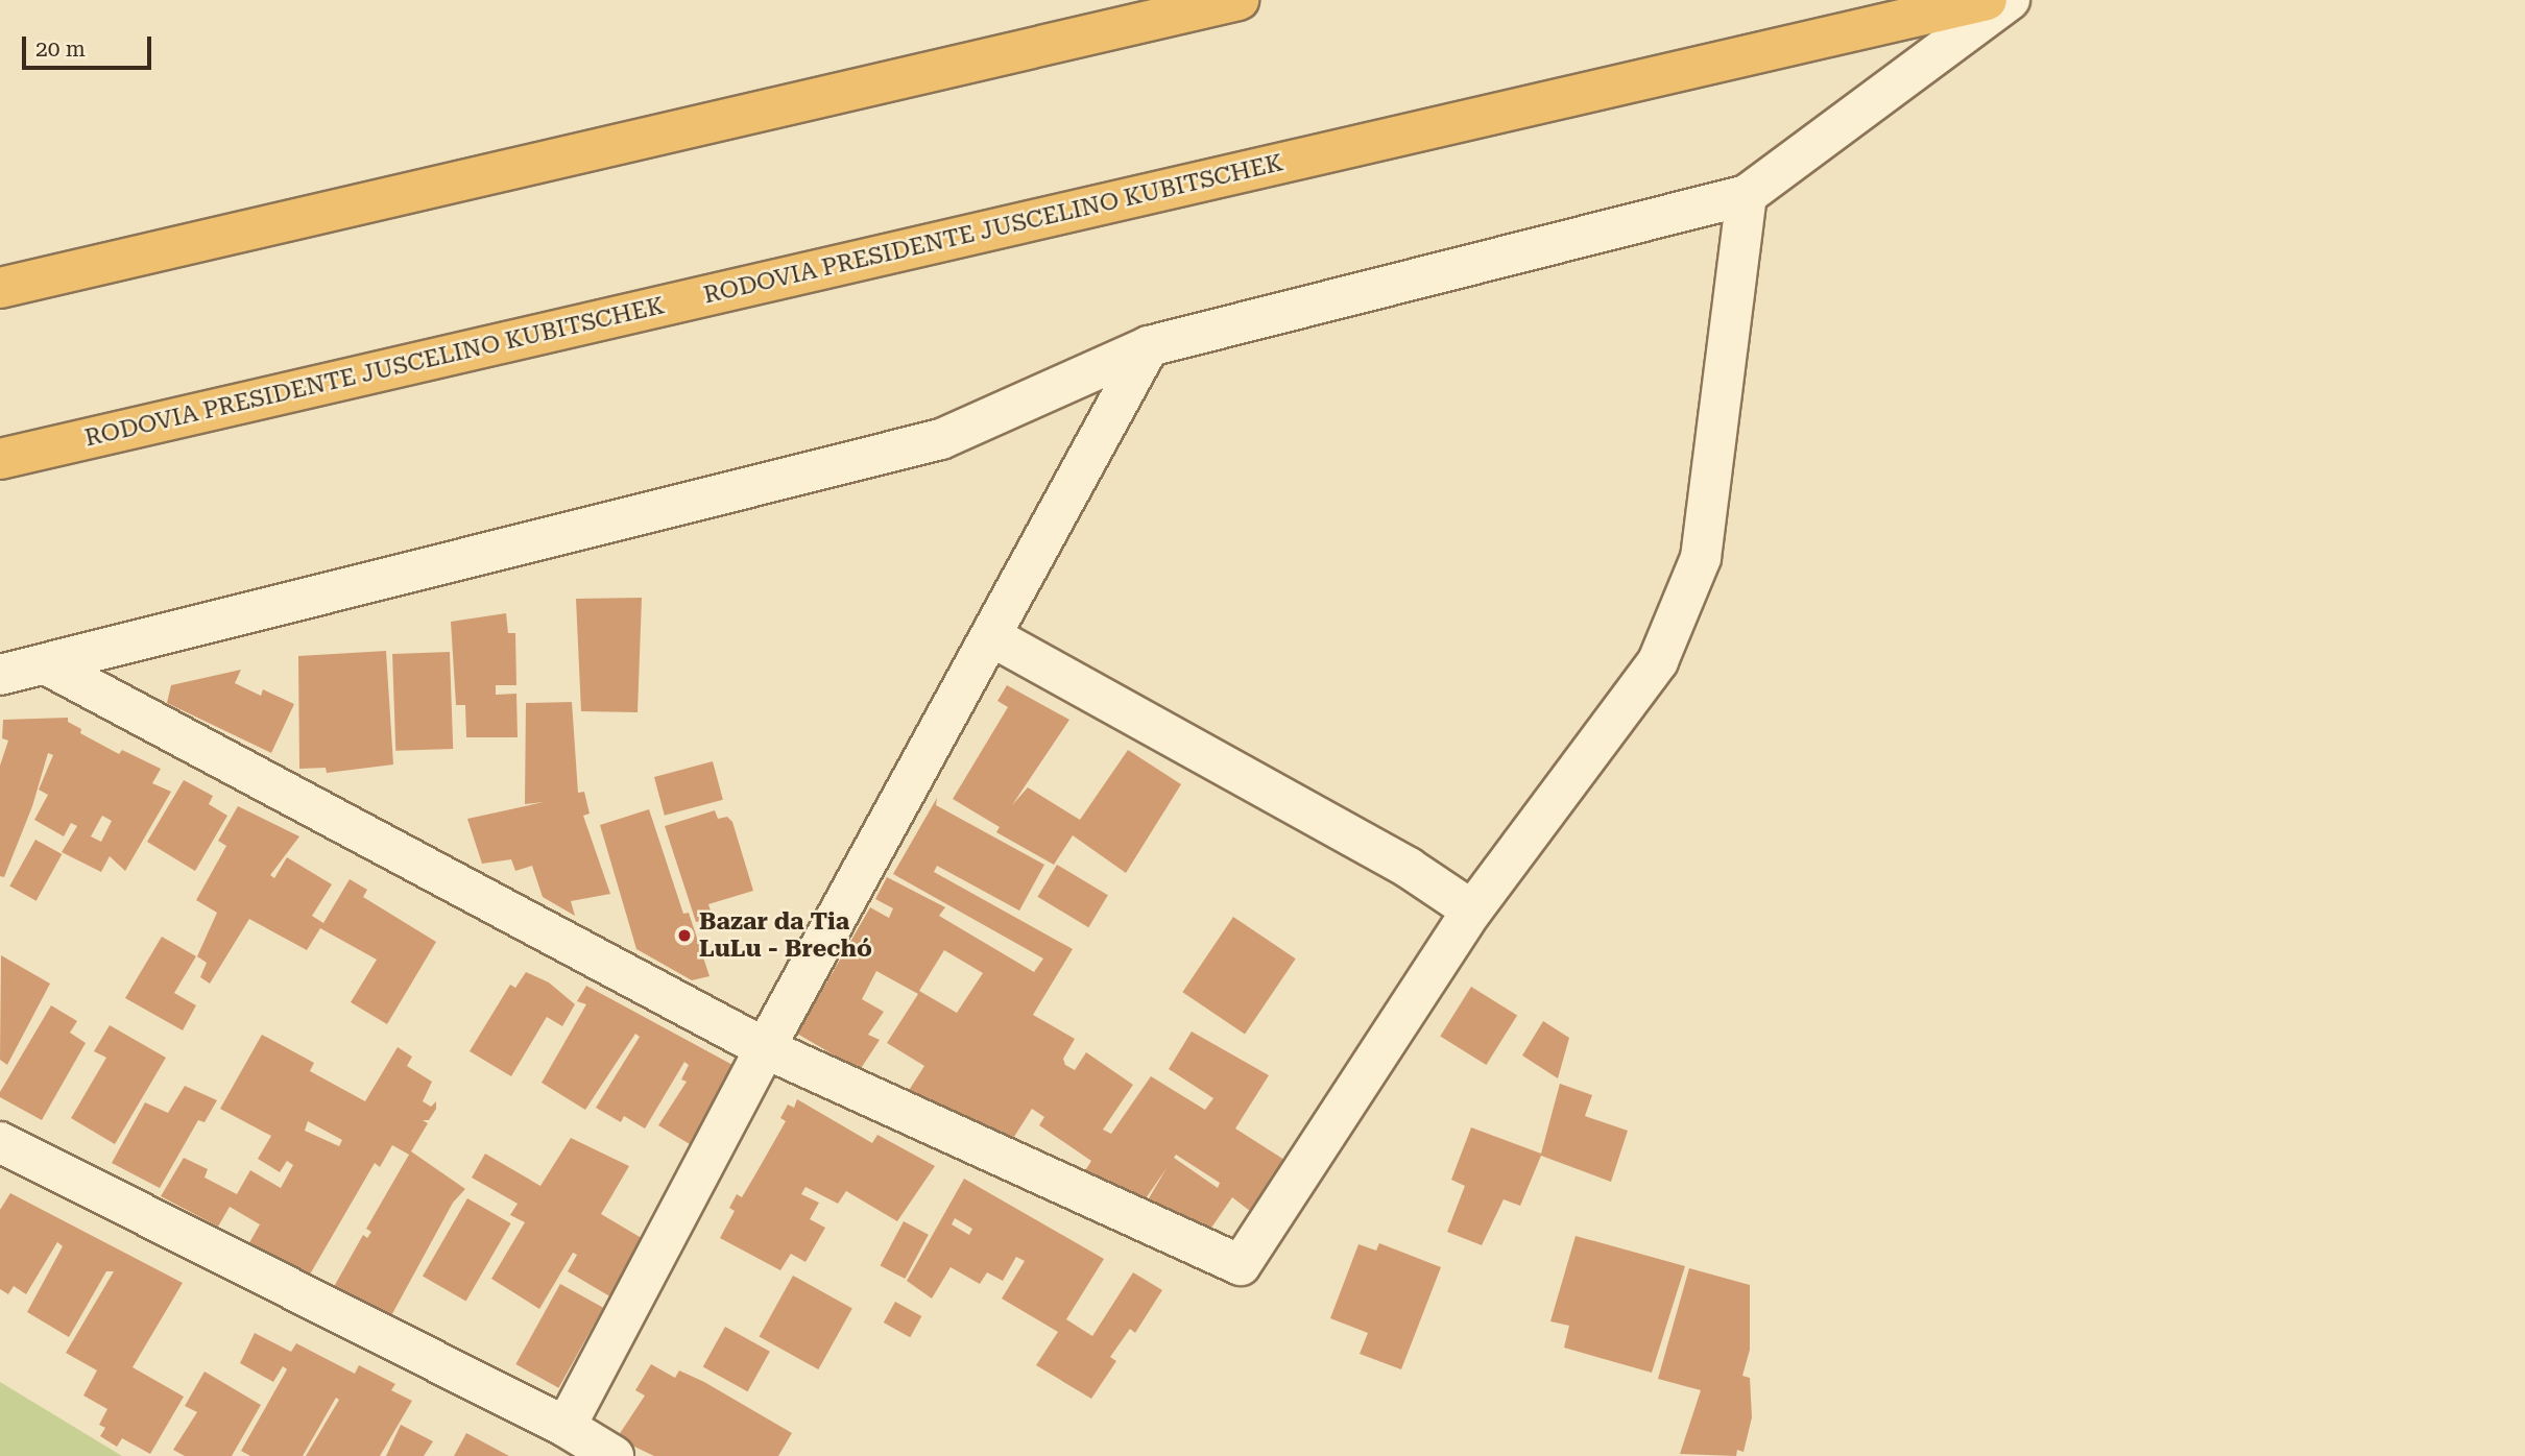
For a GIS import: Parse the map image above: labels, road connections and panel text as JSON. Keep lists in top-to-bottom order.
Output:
{
  "streets": {
    "highway": ["RODOVIA PRESIDENTE JUSCELINO KUBITSCHEK"]
  },
  "places": ["Bazar da Tia LuLu - Brechó"],
  "scale_bar": "20 m"
}
